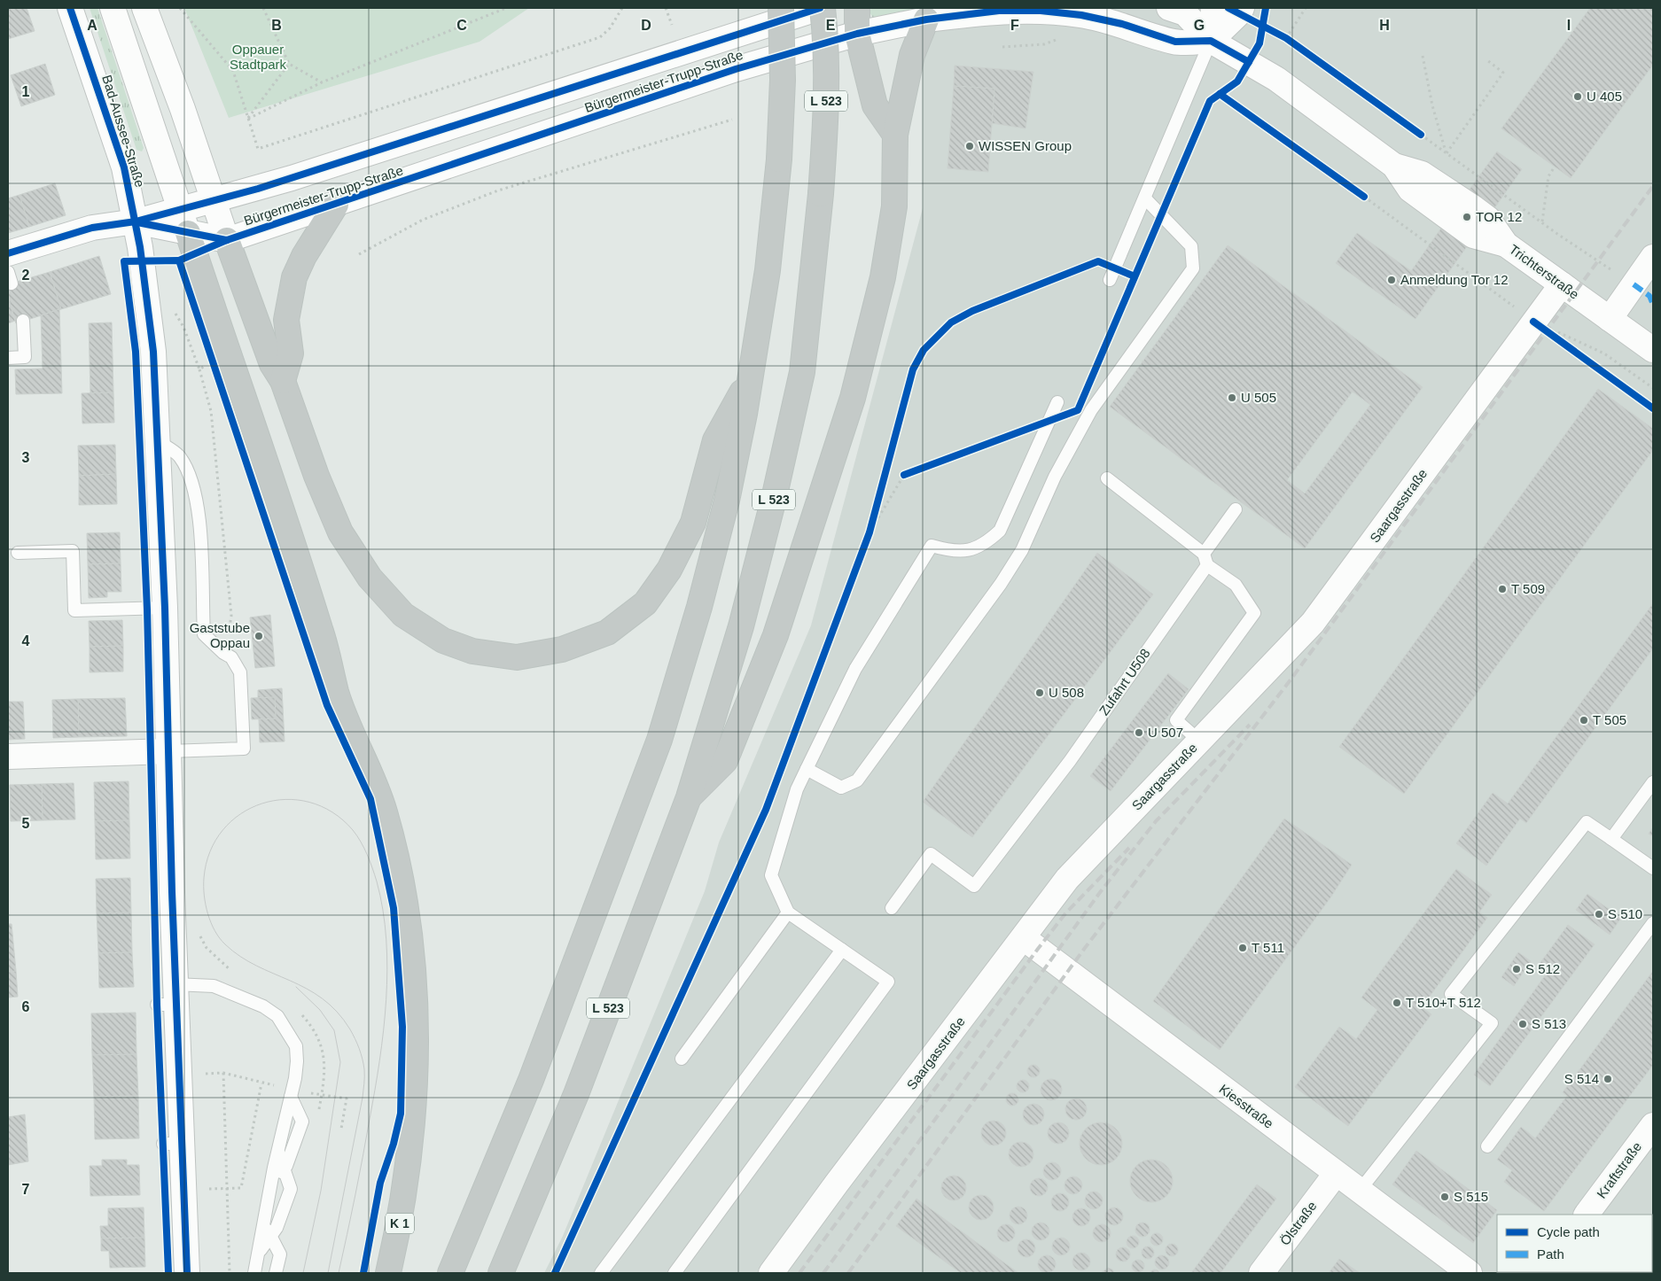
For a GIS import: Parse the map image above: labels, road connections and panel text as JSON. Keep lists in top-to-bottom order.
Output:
{
  "streets": {
    "highway": ["L 523", "K 1"],
    "street": [
      "Bürgermeister-Trupp-Straße",
      "Bad-Aussee-Straße",
      "Trichterstraße",
      "Saargasstraße",
      "Kiesstraße",
      "Kraftstraße",
      "Ölstraße"
    ],
    "lane": ["Zufahrt U508"]
  },
  "crossings": [
    ["Bürgermeister-Trupp-Straße", "L 523"],
    ["Bürgermeister-Trupp-Straße", "Bad-Aussee-Straße"],
    ["Bürgermeister-Trupp-Straße", "Trichterstraße"],
    ["Bürgermeister-Trupp-Straße", "K 1"],
    ["Trichterstraße", "Saargasstraße"],
    ["Saargasstraße", "Kiesstraße"],
    ["Kiesstraße", "Ölstraße"]
  ],
  "parks": ["Oppauer Stadtpark"],
  "places": [
    "U 405",
    "WISSEN Group",
    "TOR 12",
    "Anmeldung Tor 12",
    "U 505",
    "T 509",
    "Gaststube Oppau",
    "U 508",
    "T 505",
    "U 507",
    "S 510",
    "T 511",
    "S 512",
    "T 510+T 512",
    "S 513",
    "S 514",
    "S 515"
  ],
  "legend": ["Cycle path", "Path"],
  "grid": {
    "columns": [
      "A",
      "B",
      "C",
      "D",
      "E",
      "F",
      "G",
      "H",
      "I"
    ],
    "rows": [
      "1",
      "2",
      "3",
      "4",
      "5",
      "6",
      "7"
    ]
  }
}
